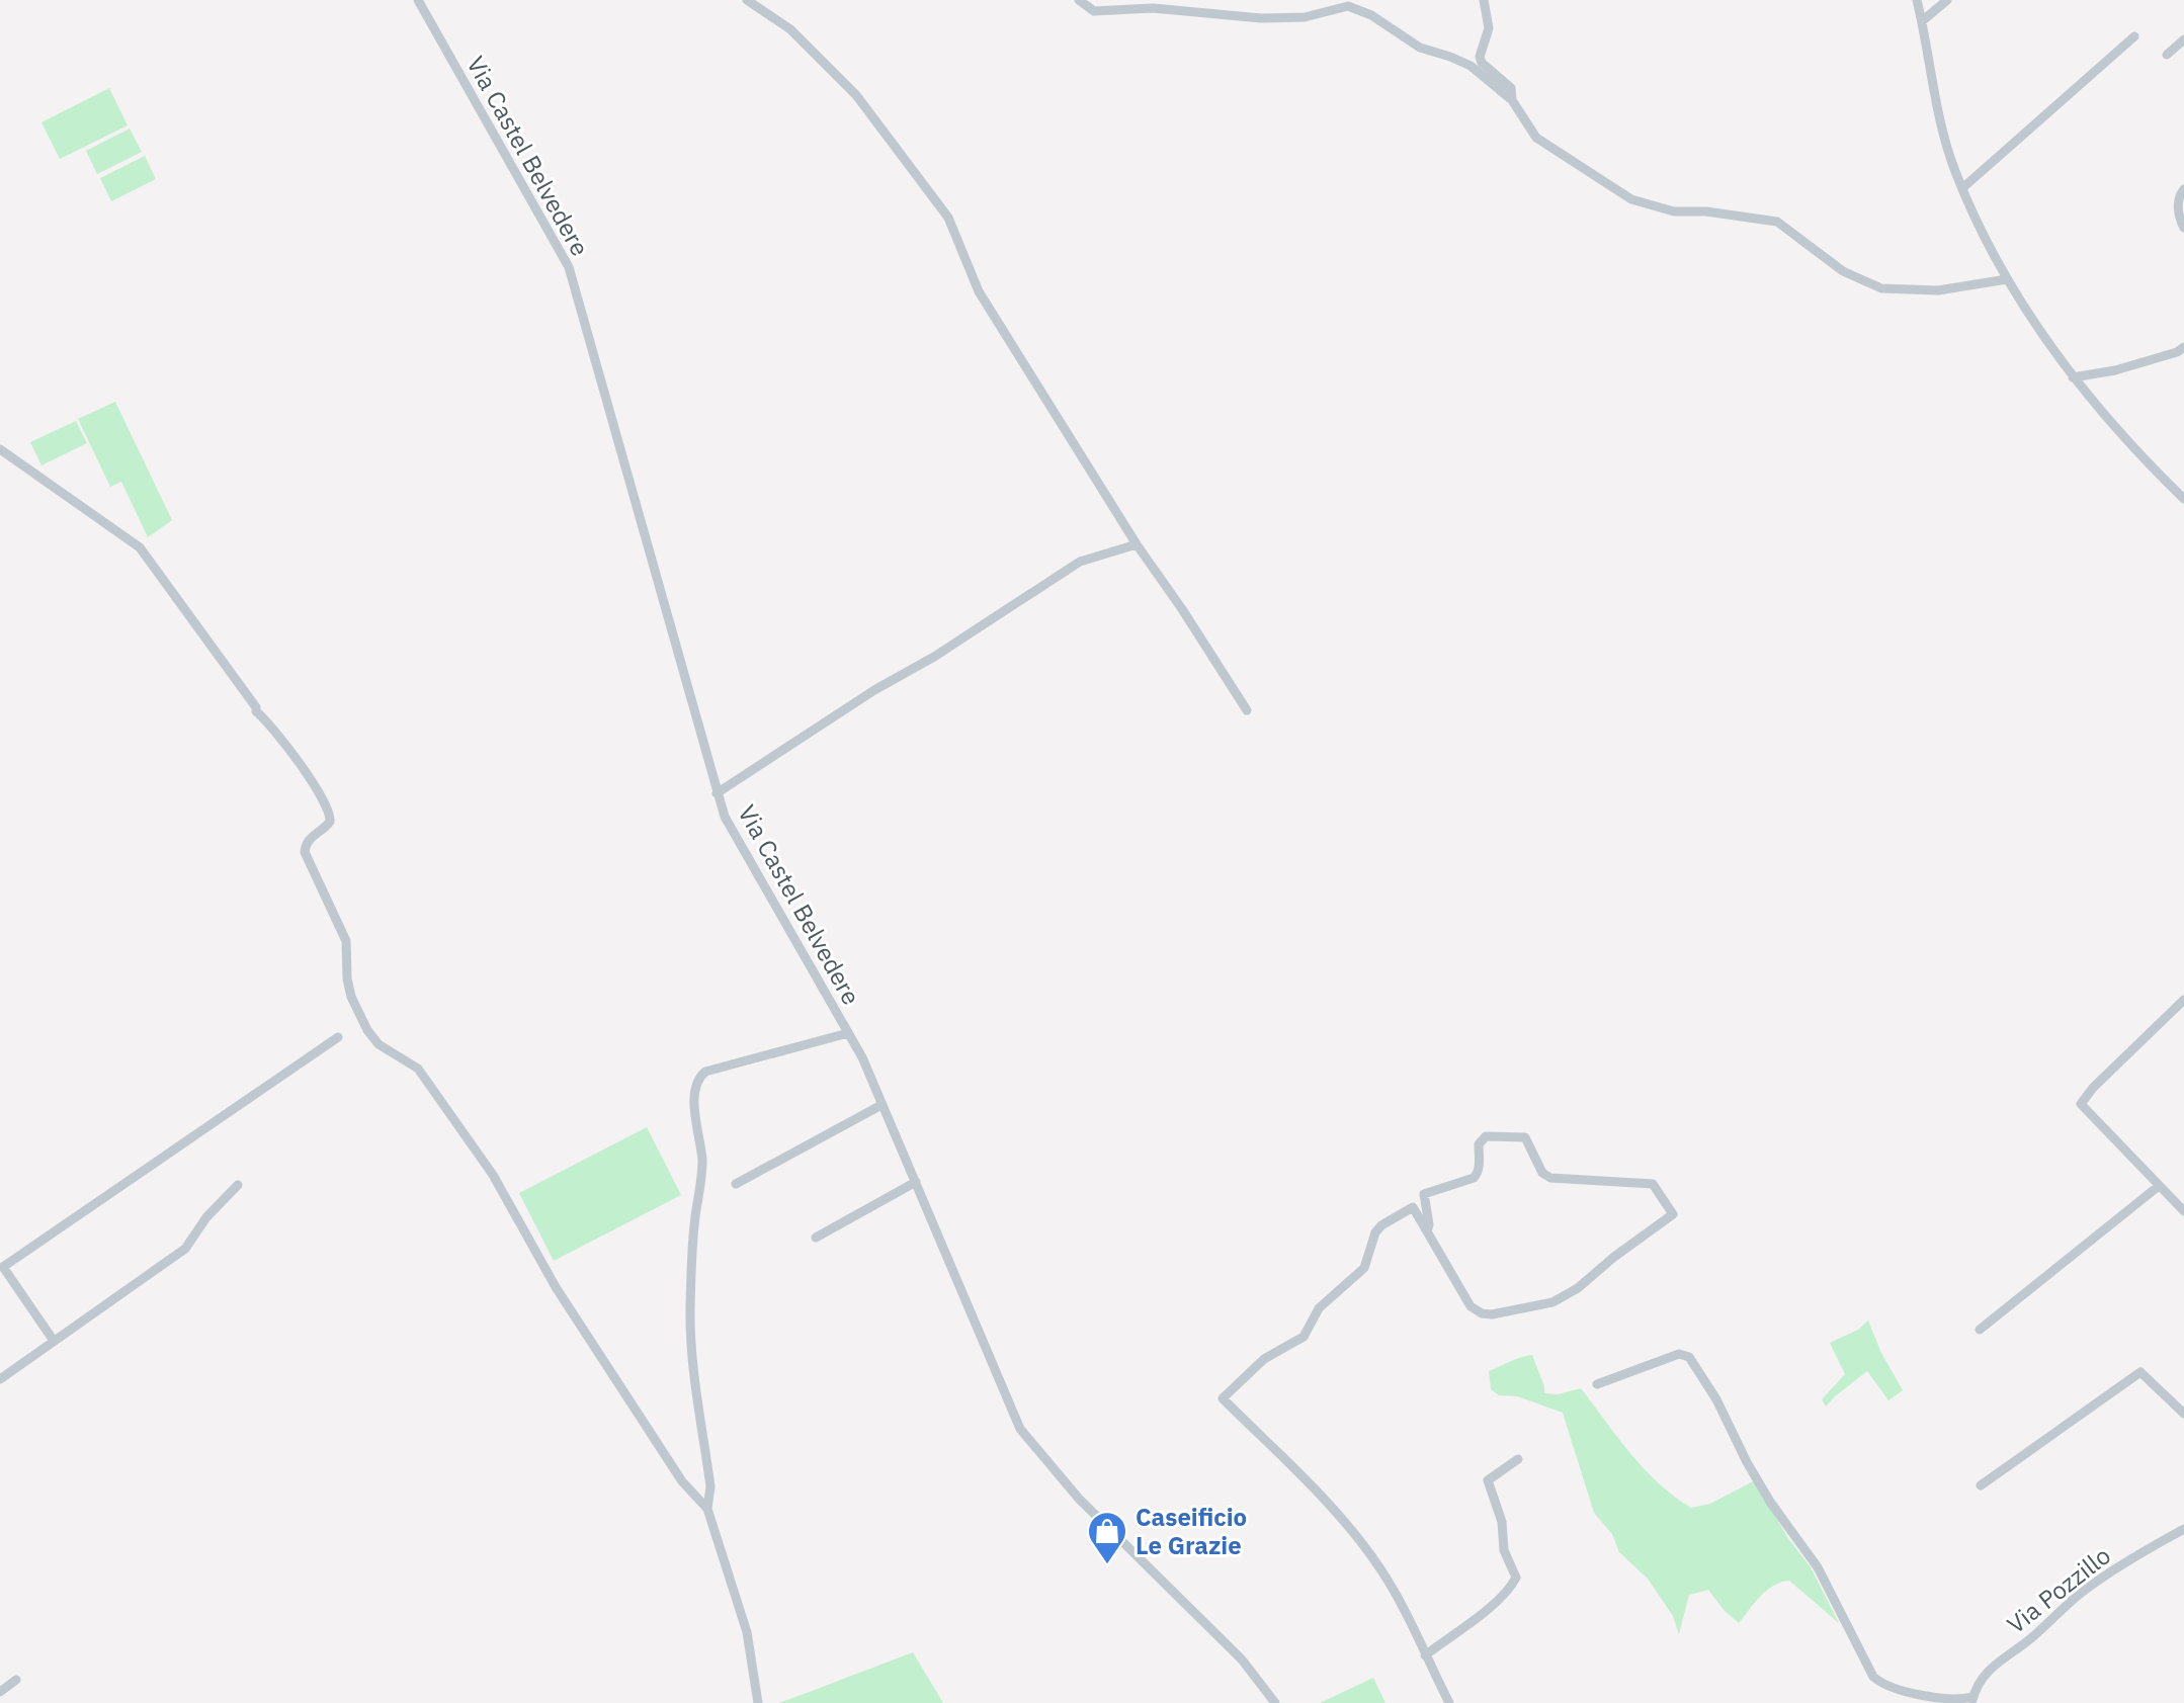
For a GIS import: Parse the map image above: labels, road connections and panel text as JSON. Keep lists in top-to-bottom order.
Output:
{
  "streets": {
    "street": ["Via Castel Belvedere", "Via Pozzillo"]
  },
  "places": {
    "shop": ["Caseificio Le Grazie"]
  }
}
